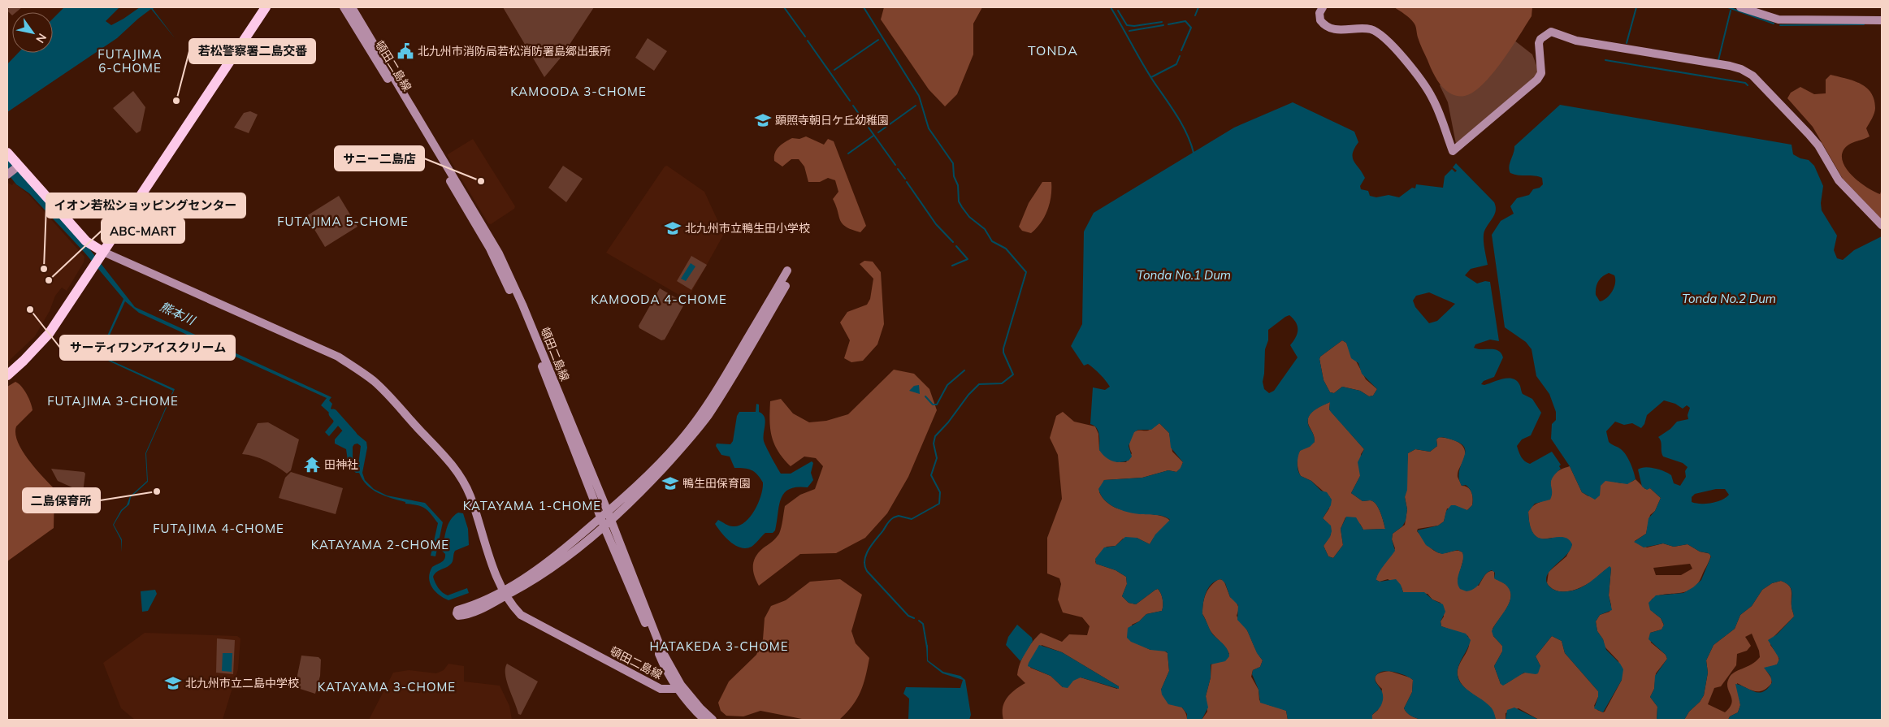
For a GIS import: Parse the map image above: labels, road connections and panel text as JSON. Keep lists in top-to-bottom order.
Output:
{
  "streets": {
    "main road": ["頓田二島線"]
  },
  "districts": [
    "TONDA",
    "FUTAJIMA 6-CHOME",
    "KAMOODA 3-CHOME",
    "FUTAJIMA 5-CHOME",
    "KAMOODA 4-CHOME",
    "FUTAJIMA 3-CHOME",
    "KATAYAMA 1-CHOME",
    "FUTAJIMA 4-CHOME",
    "KATAYAMA 2-CHOME",
    "HATAKEDA 3-CHOME",
    "KATAYAMA 3-CHOME"
  ],
  "water": ["Tonda No.1 Dum", "Tonda No.2 Dum", "熊本川"],
  "places": {
    "public building": ["北九州市消防局若松消防署島郷出張所"],
    "other": [
      "若松警察署二島交番",
      "サニー二島店",
      "イオン若松ショッピングセンター",
      "ABC-MART",
      "サーティワンアイスクリーム",
      "二島保育所"
    ],
    "school or university": [
      "顕照寺朝日ケ丘幼稚園",
      "北九州市立鴨生田小学校",
      "鴨生田保育園",
      "北九州市立二島中学校"
    ],
    "temple": ["田神社"]
  },
  "north": "bottom right"
}
